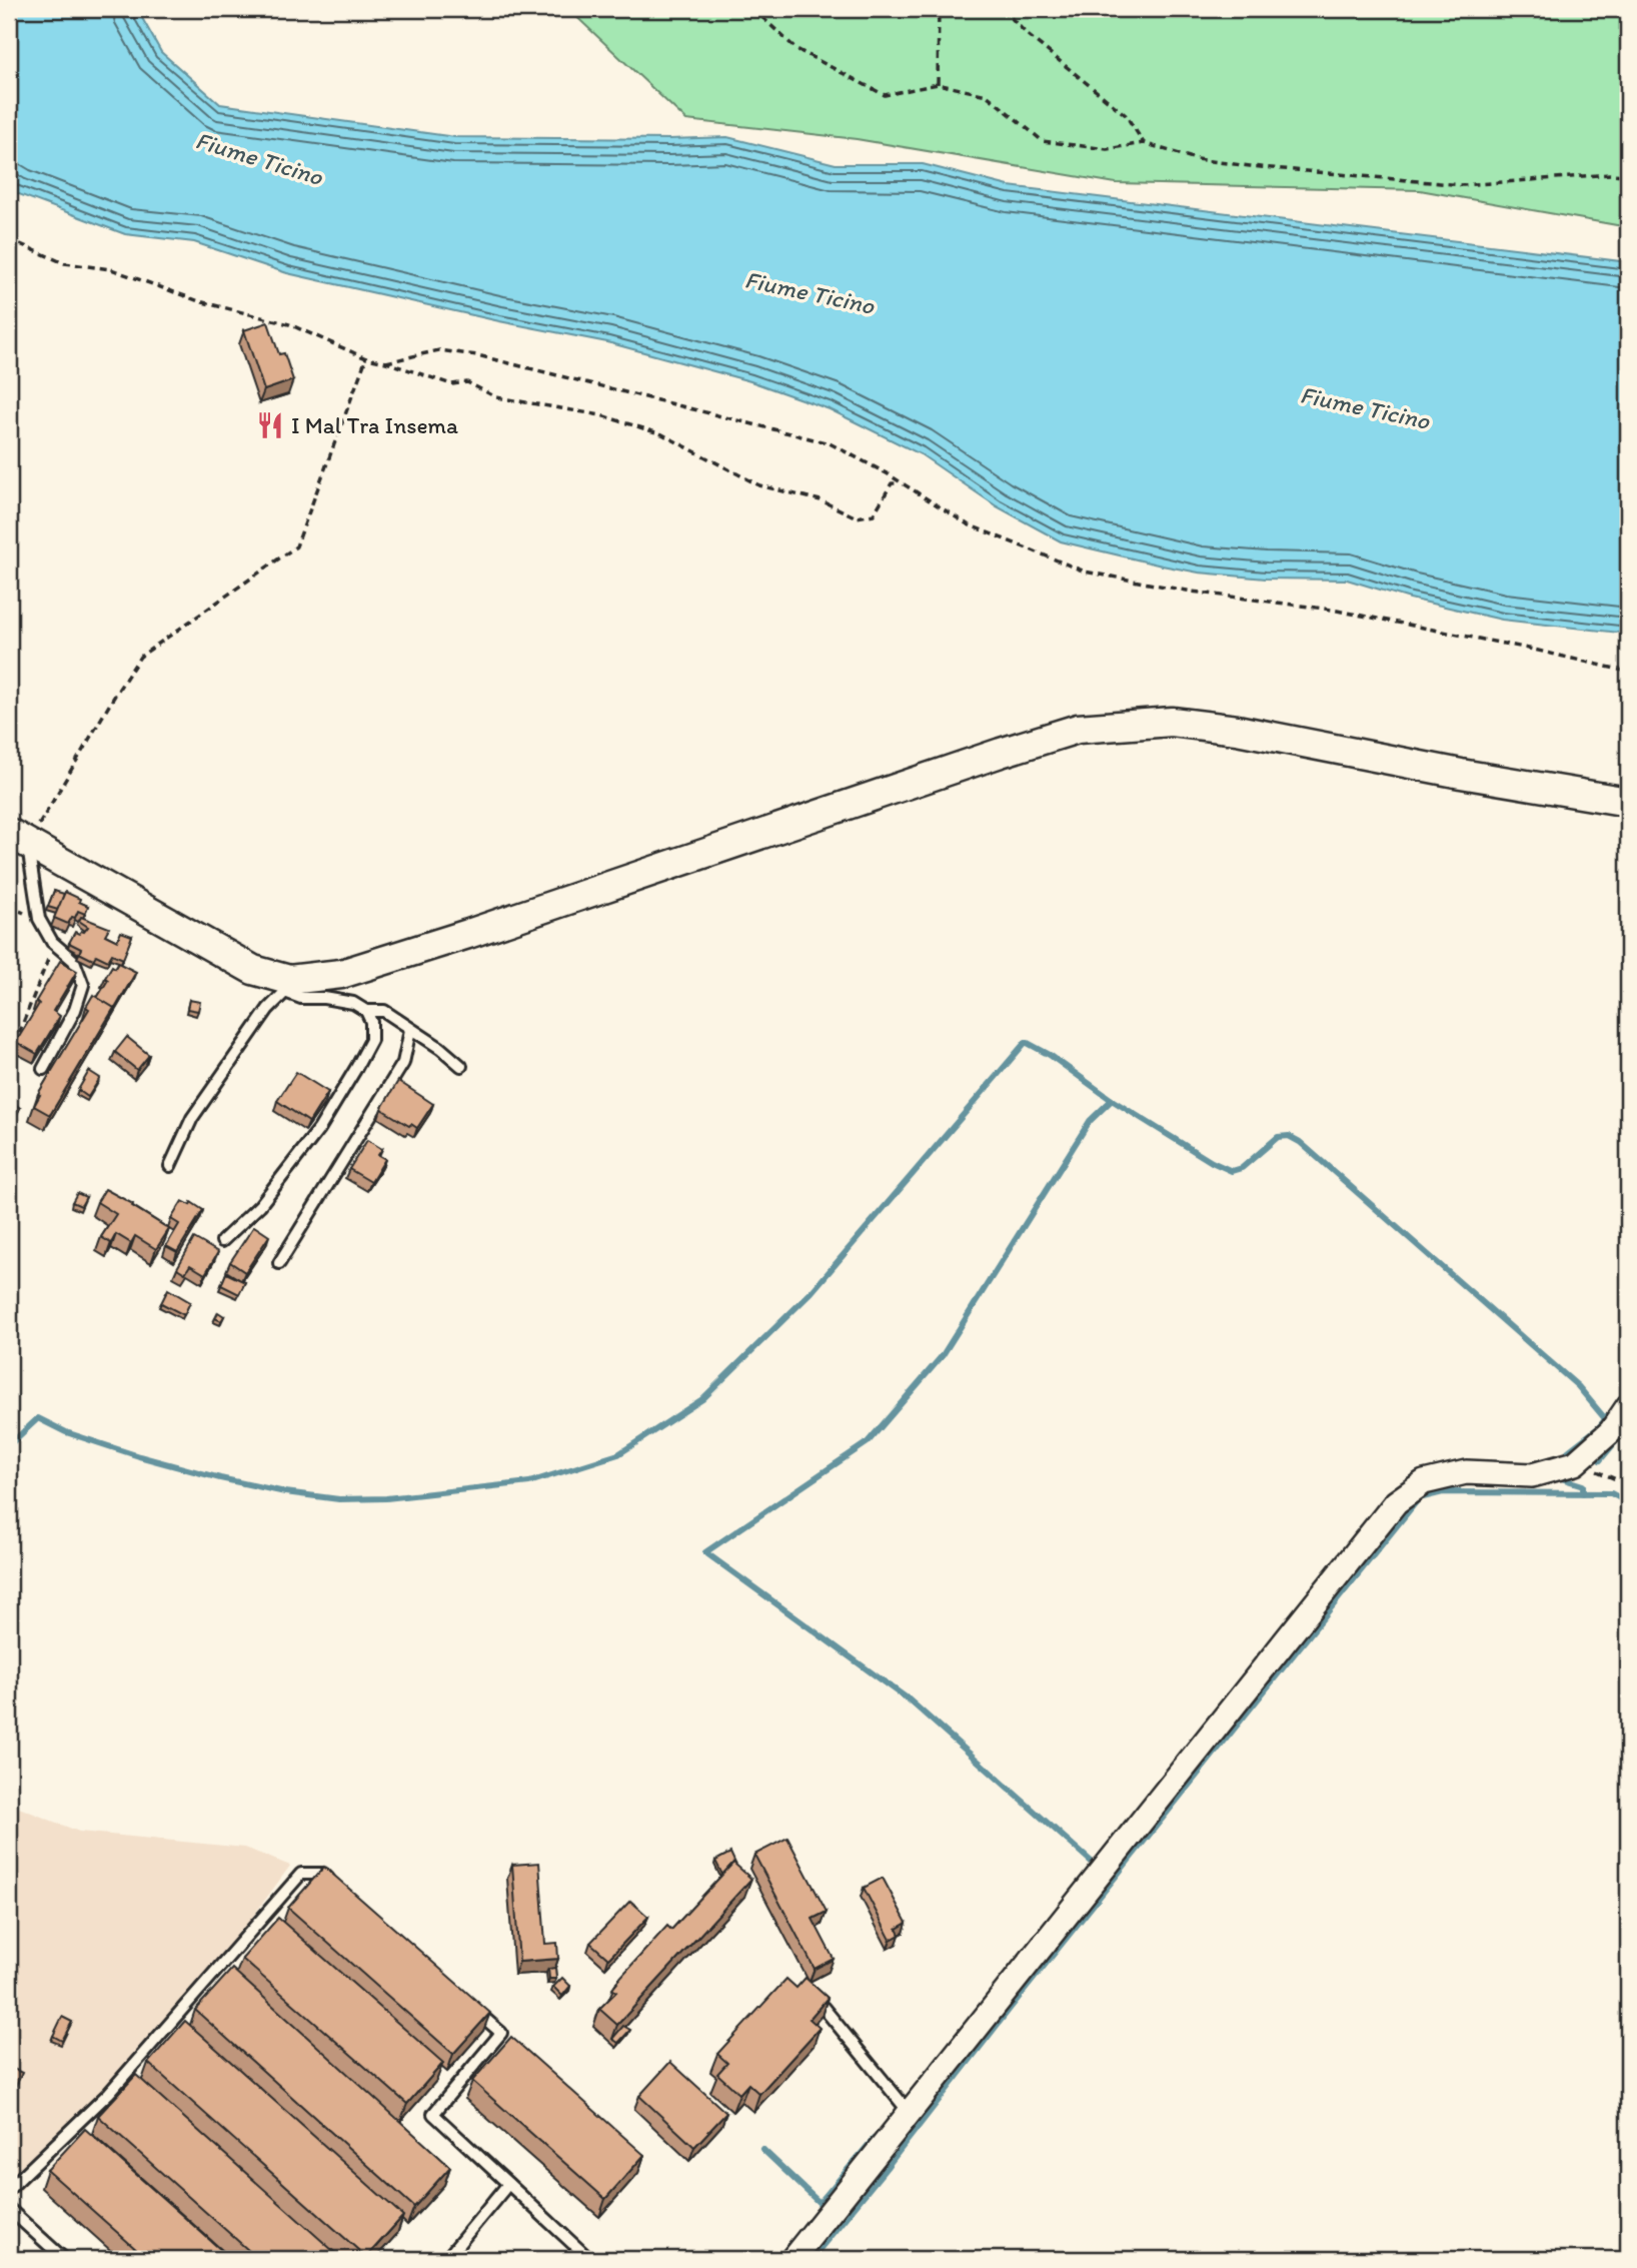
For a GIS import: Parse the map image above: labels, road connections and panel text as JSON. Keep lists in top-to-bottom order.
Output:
{
  "water": ["Fiume Ticino"],
  "places": {
    "restaurant": ["I Mal Tra Insema"]
  }
}
